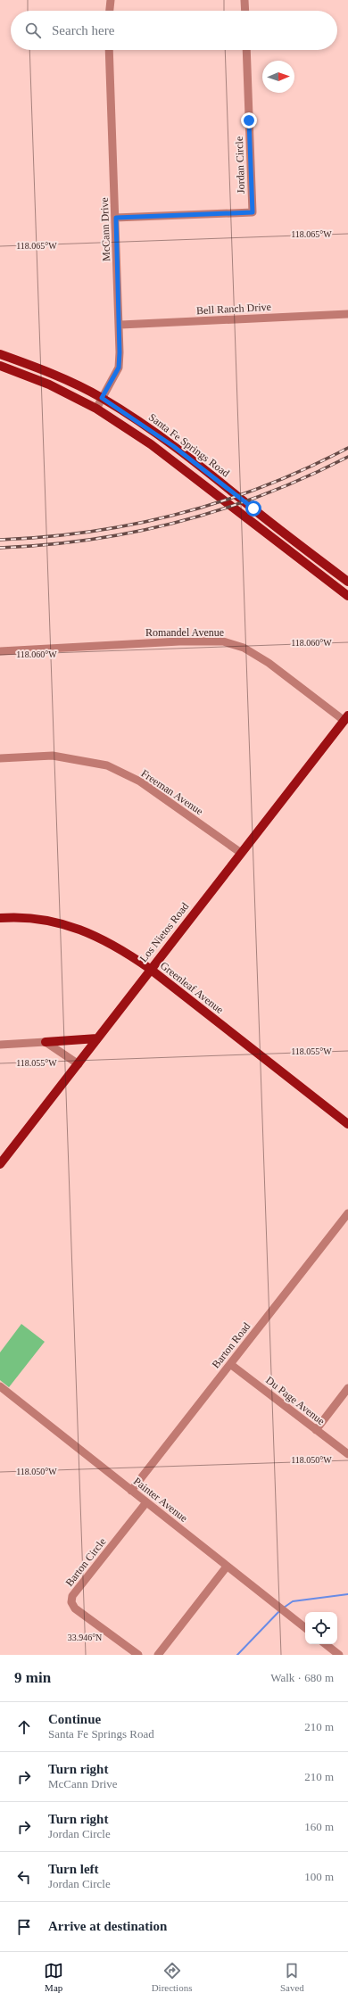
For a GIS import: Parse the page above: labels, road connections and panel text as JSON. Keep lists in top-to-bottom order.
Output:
{
  "streets": {
    "main road": ["Santa Fe Springs Road", "Los Nietos Road", "Greenleaf Avenue"],
    "street": [
      "Jordan Circle",
      "McCann Drive",
      "Bell Ranch Drive",
      "Romandel Avenue",
      "Freeman Avenue",
      "Barton Road",
      "Du Page Avenue",
      "Painter Avenue",
      "Barton Circle"
    ]
  },
  "crossings": [
    ["Jordan Circle", "McCann Drive"],
    ["McCann Drive", "Bell Ranch Drive"],
    ["McCann Drive", "Santa Fe Springs Road"],
    ["Romandel Avenue", "Los Nietos Road"],
    ["Freeman Avenue", "Los Nietos Road"],
    ["Los Nietos Road", "Greenleaf Avenue"],
    ["Barton Road", "Du Page Avenue"],
    ["Barton Road", "Painter Avenue"],
    ["Painter Avenue", "Barton Circle"]
  ],
  "north": "right",
  "page": {
    "search": "Search here",
    "heading": ["9 min", "Walk · 680 m"],
    "list": [
      ["Continue", "Santa Fe Springs Road", "210 m"],
      ["Turn right", "McCann Drive", "210 m"],
      ["Turn right", "Jordan Circle", "160 m"],
      ["Turn left", "Jordan Circle", "100 m"],
      "Arrive at destination"
    ],
    "nav": ["Map", "Directions", "Saved"]
  },
  "coordinates": [
    "118.065°W",
    "118.060°W",
    "118.055°W",
    "118.050°W",
    "33.946°N"
  ]
}
